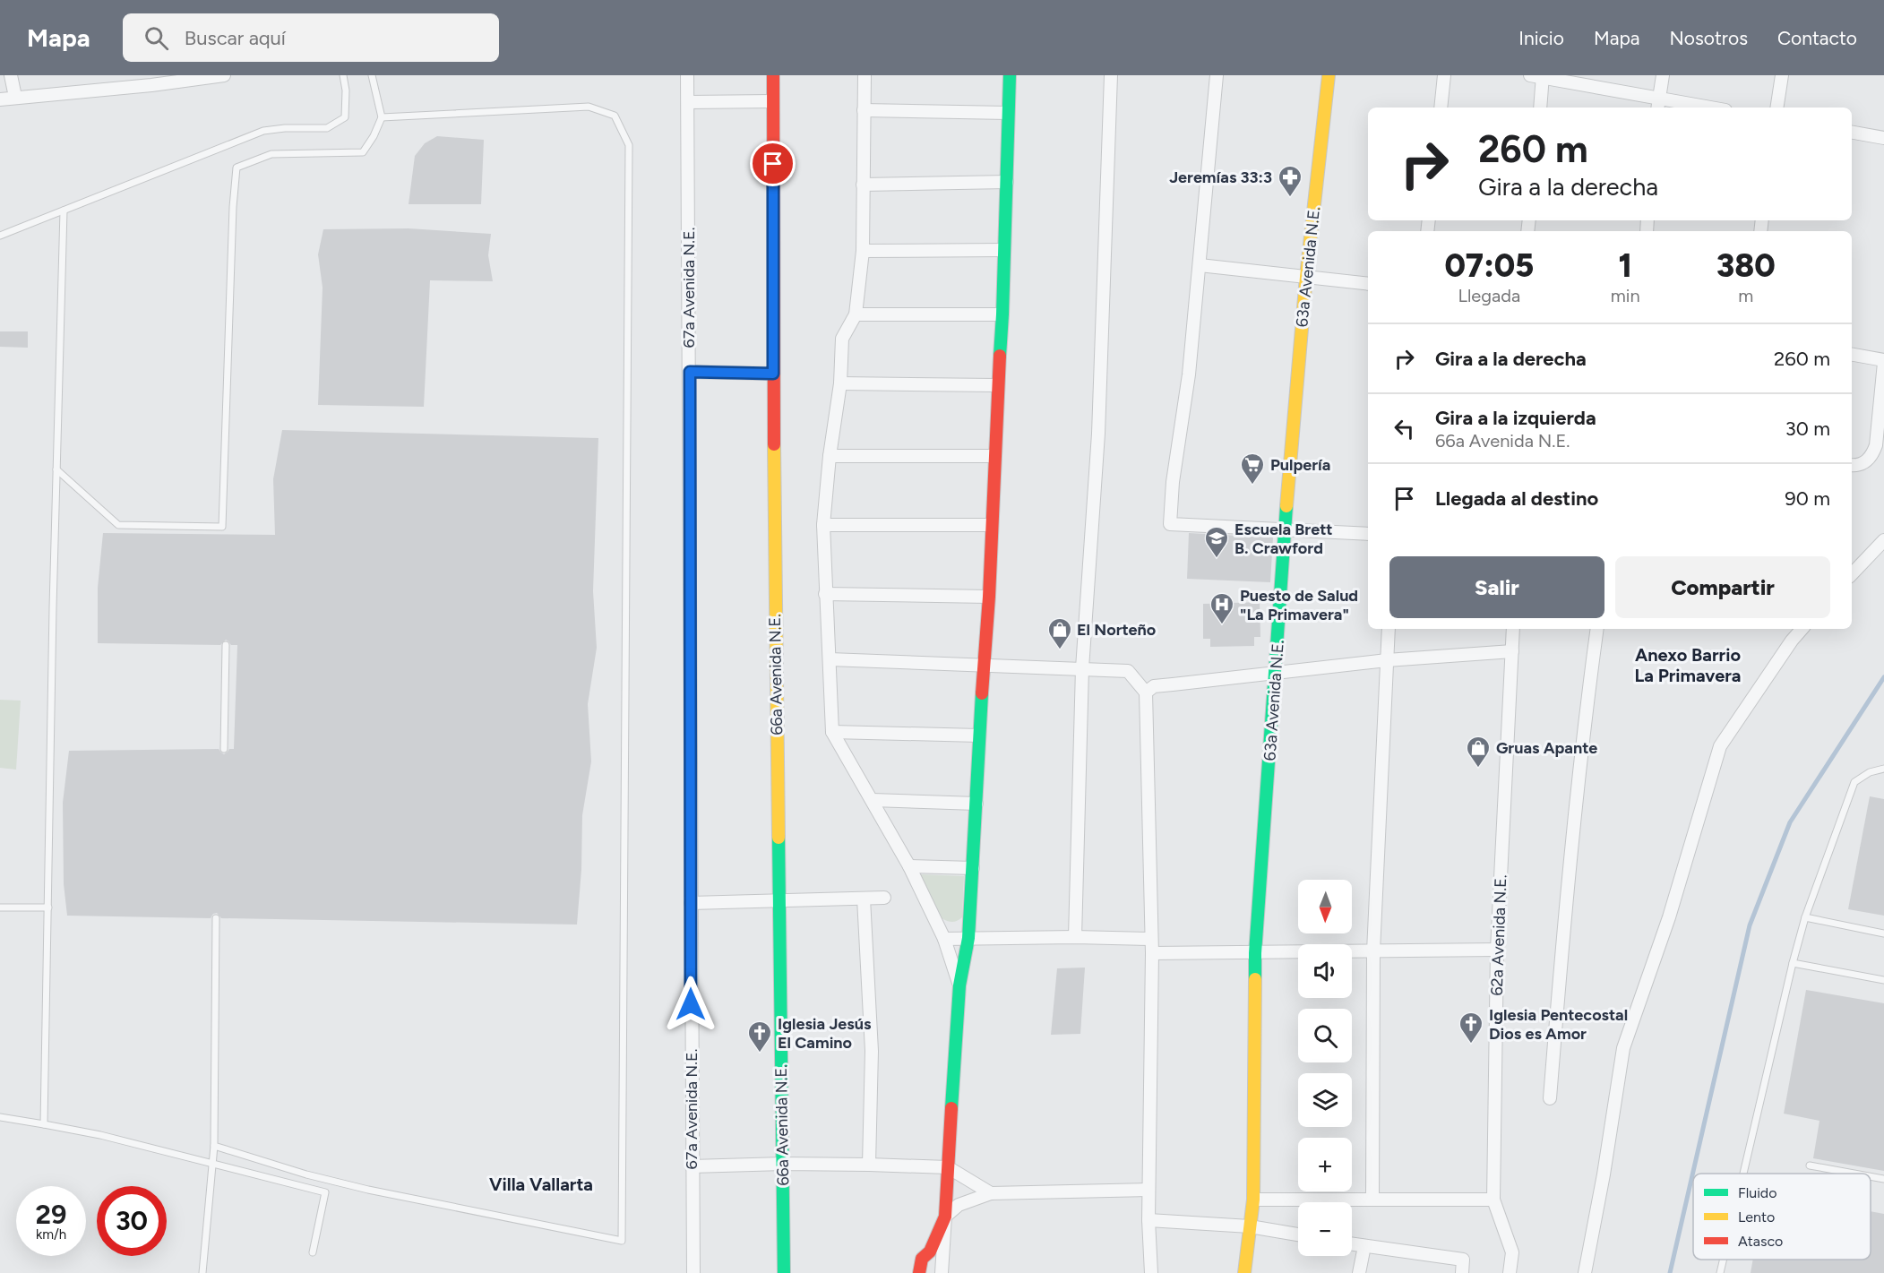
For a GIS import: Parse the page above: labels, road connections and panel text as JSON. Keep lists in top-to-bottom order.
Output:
{
  "streets": {
    "street": [
      "63a Avenida N.E.",
      "67a Avenida N.E.",
      "66a Avenida N.E.",
      "62a Avenida N.E."
    ]
  },
  "districts": ["Anexo Barrio La Primavera", "Villa Vallarta"],
  "places": {
    "pharmacy": ["Jeremías 33:3"],
    "supermarket": ["Pulpería"],
    "school or university": ["Escuela Brett B. Crawford"],
    "hospital": ["Puesto de Salud \"La Primavera\""],
    "shop": ["El Norteño", "Gruas Apante"],
    "church": ["Iglesia Pentecostal Dios es Amor", "Iglesia Jesús El Camino"]
  },
  "legend": ["Fluido", "Lento", "Atasco"],
  "north": "bottom",
  "page": {
    "header": "Mapa",
    "search": "Buscar aquí",
    "nav": [
      "Inicio",
      "Mapa",
      "Nosotros",
      "Contacto"
    ],
    "turn": ["260 m", "Gira a la derecha"],
    "eta": [
      "07:05",
      "Llegada",
      "1",
      "min",
      "380",
      "m"
    ],
    "list": [
      {
        "name": "Gira a la derecha",
        "value": "260 m"
      },
      {
        "name": "Gira a la izquierda",
        "note": "66a Avenida N.E.",
        "value": "30 m"
      },
      {
        "name": "Llegada al destino",
        "value": "90 m"
      }
    ],
    "buttons": ["Salir", "Compartir"],
    "map_buttons": ["+", "−"],
    "speed": "29 km/h",
    "limit": "30"
  }
}
